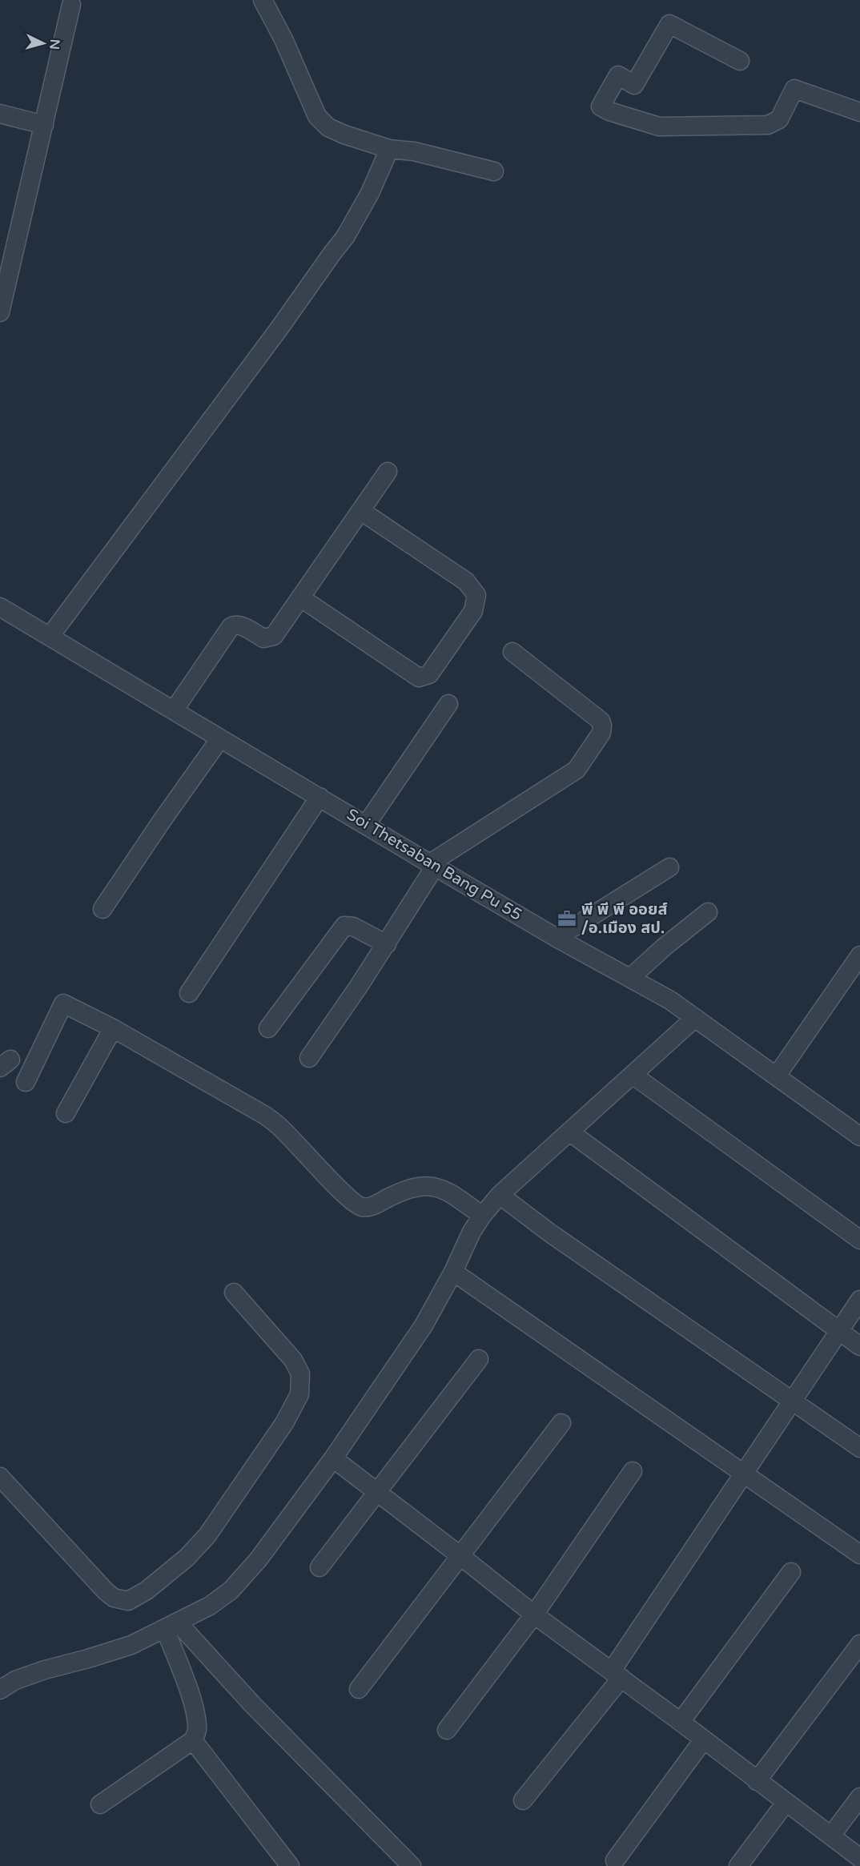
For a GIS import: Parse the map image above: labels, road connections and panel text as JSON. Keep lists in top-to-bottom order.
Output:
{
  "streets": {
    "street": ["Soi Thetsaban Bang Pu 55"]
  },
  "places": {
    "office": ["พี พี พี ออยส์ /อ.เมือง สป."]
  },
  "north": "right"
}
